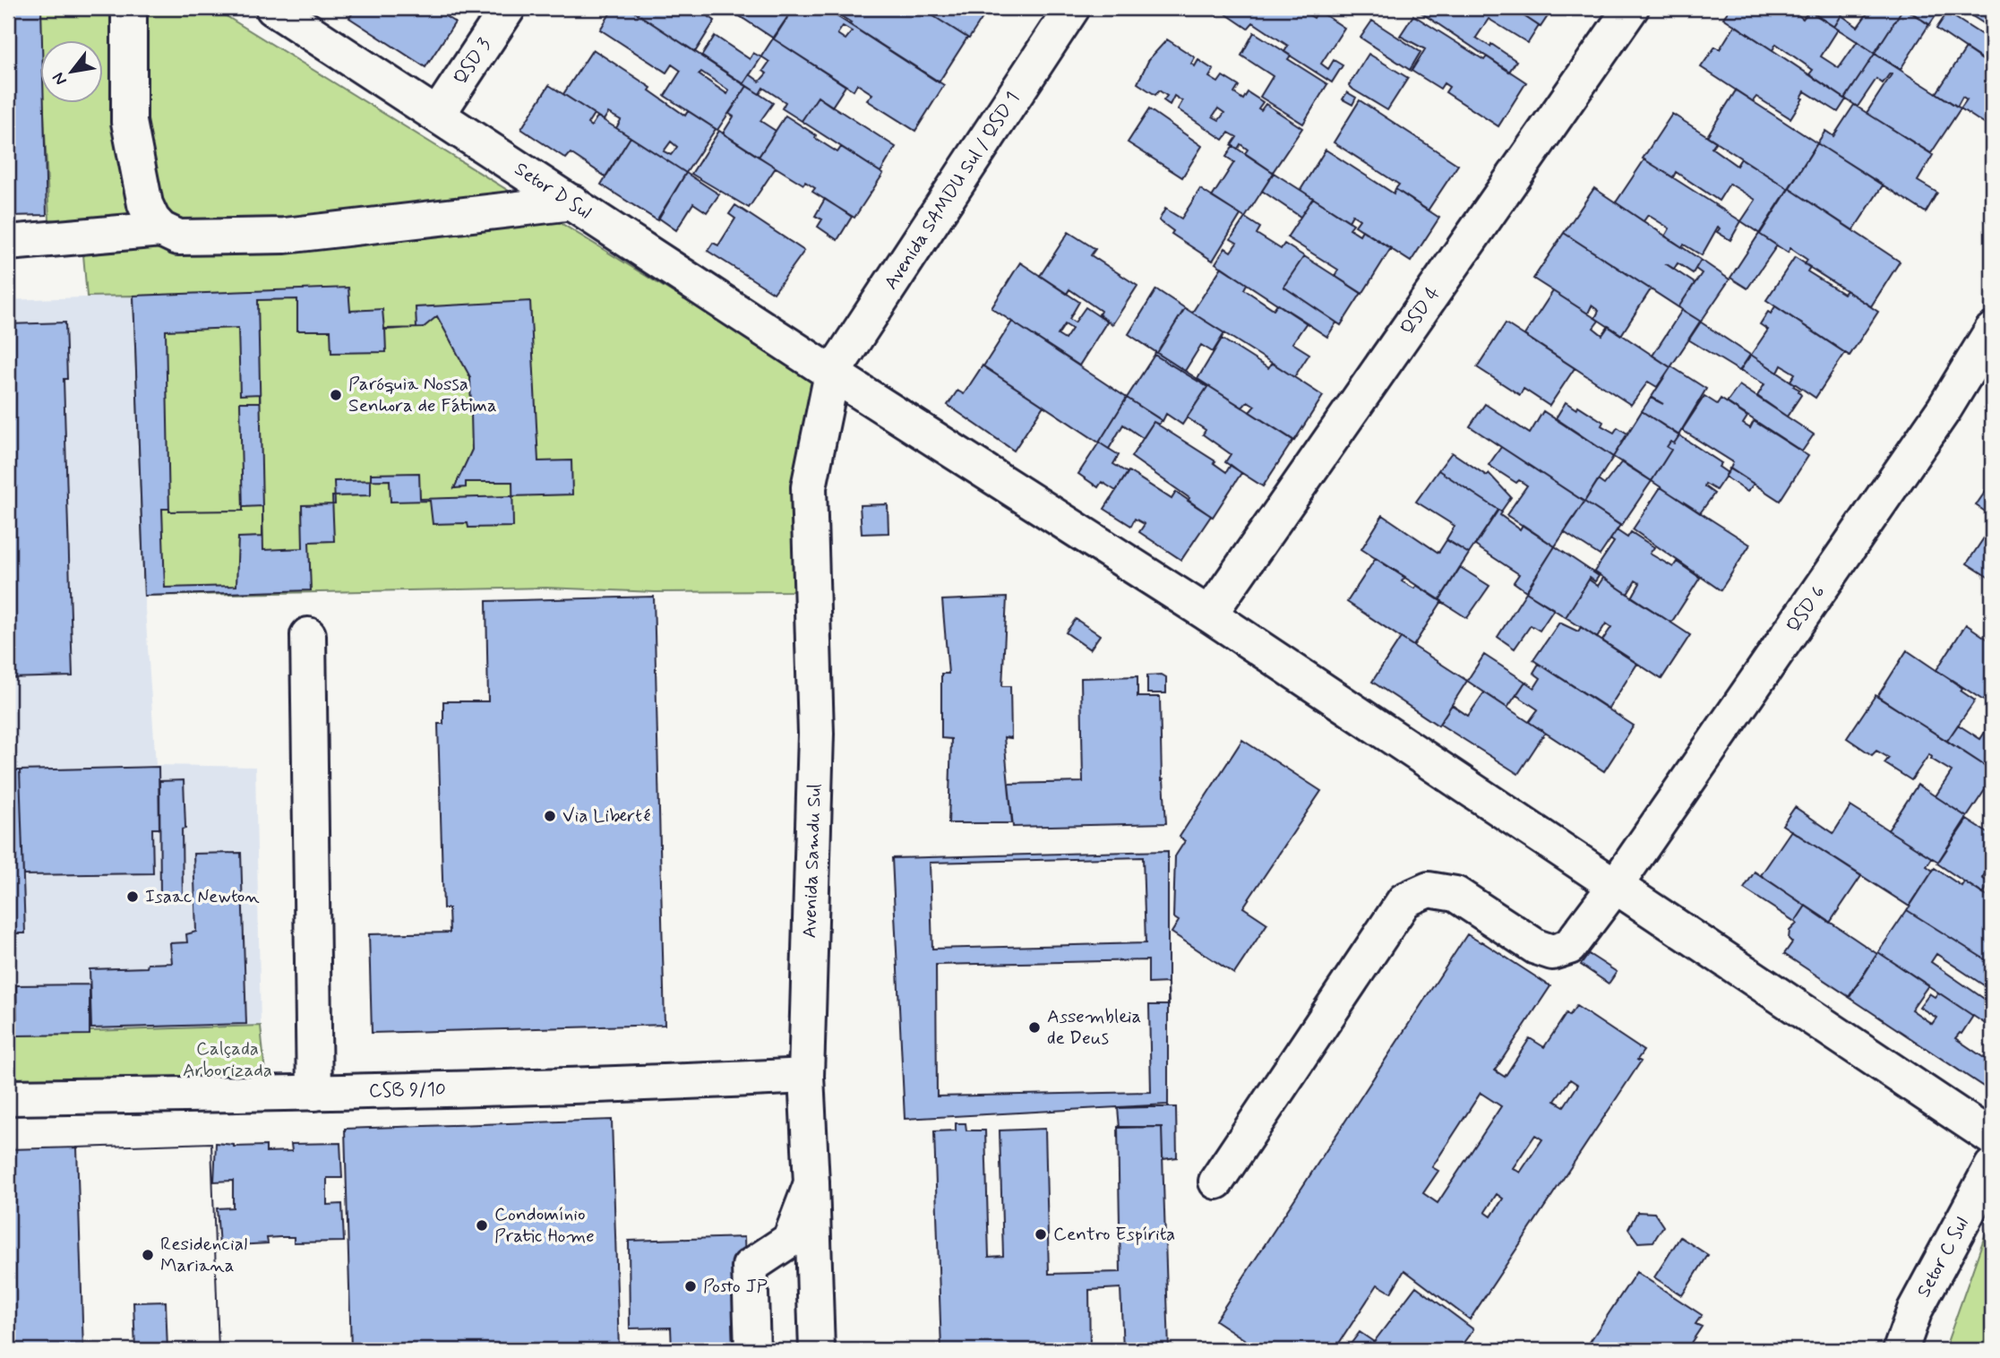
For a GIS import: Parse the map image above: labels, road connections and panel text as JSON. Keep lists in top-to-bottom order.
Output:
{
  "streets": {
    "street": [
      "QSD 3",
      "Setor D Sul",
      "Avenida SAMDU Sul / QSD 1",
      "QSD 4",
      "QSD 6",
      "Avenida Samdu Sul",
      "CSB 9/10",
      "Setor C Sul"
    ]
  },
  "crossings": [
    ["QSD 3", "Setor D Sul"],
    ["Setor D Sul", "Avenida SAMDU Sul / QSD 1"],
    ["Setor D Sul", "QSD 4"],
    ["Setor D Sul", "QSD 6"],
    ["Setor D Sul", "Avenida Samdu Sul"],
    ["Avenida SAMDU Sul / QSD 1", "Avenida Samdu Sul"],
    ["Avenida Samdu Sul", "CSB 9/10"]
  ],
  "parks": ["Calçada Arborizada"],
  "places": [
    "Paróquia Nossa Senhora de Fátima",
    "Via Liberté",
    "Isaac Newton",
    "Assembleia de Deus",
    "Condomínio Pratic Home",
    "Centro Espírita",
    "Residencial Mariana",
    "Posto JP"
  ],
  "north": "bottom left"
}
